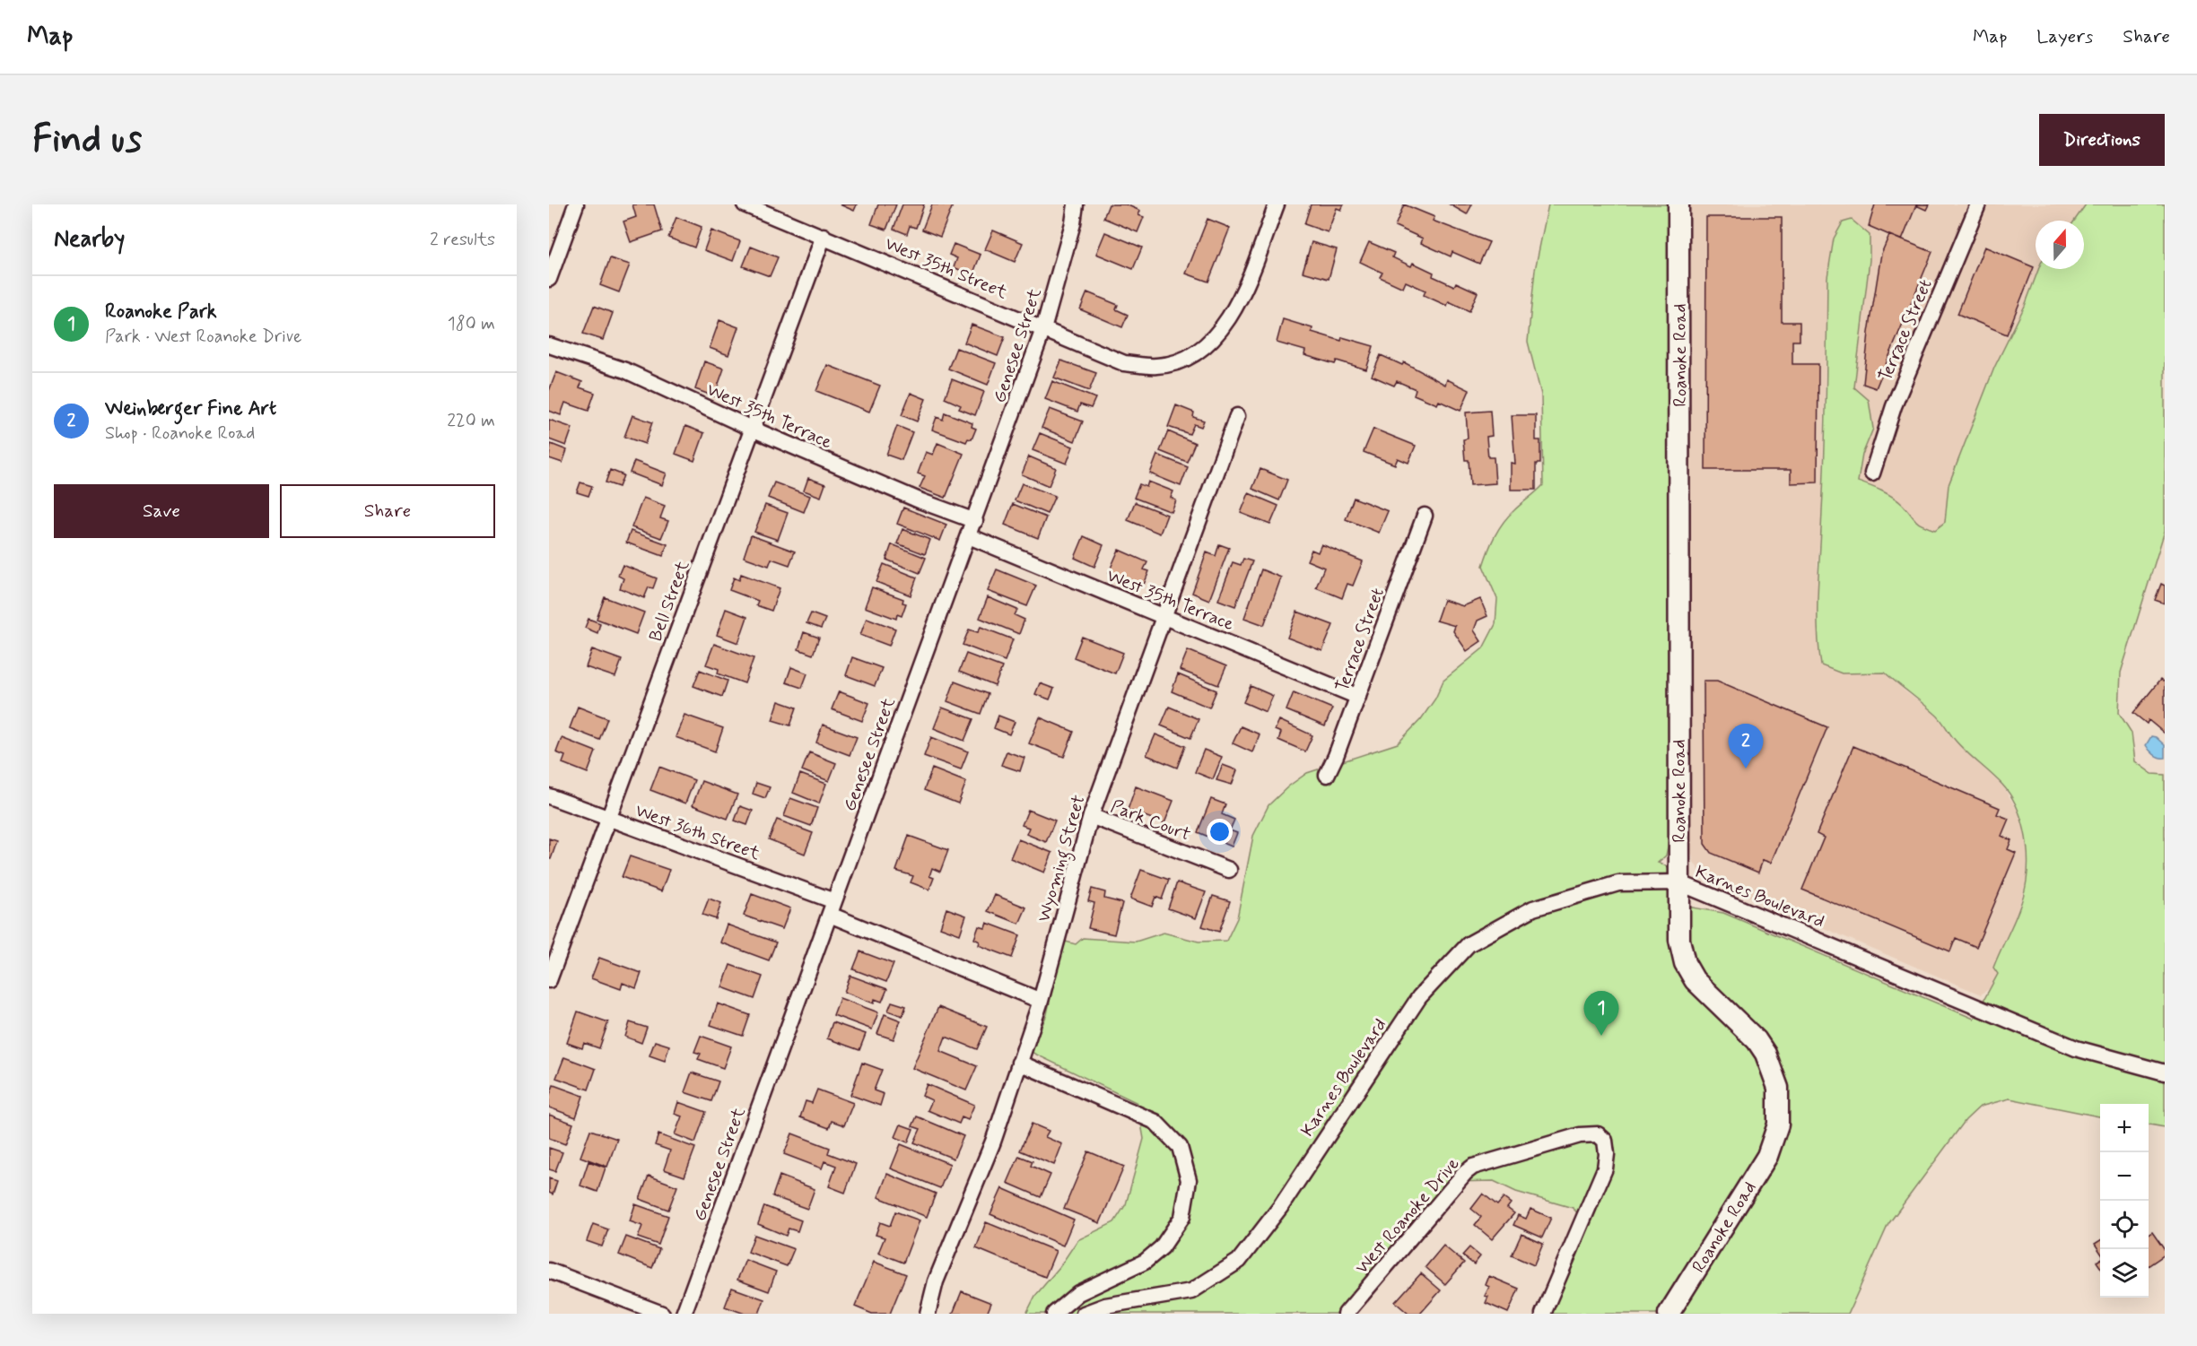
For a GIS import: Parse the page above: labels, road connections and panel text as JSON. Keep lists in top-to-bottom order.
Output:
{
  "streets": {
    "street": [
      "West 35th Street",
      "Terrace Street",
      "Genesee Street",
      "Roanoke Road",
      "West 35th Terrace",
      "Bell Street",
      "Park Court",
      "West 36th Street",
      "Wyoming Street",
      "Karnes Boulevard",
      "West Roanoke Drive"
    ]
  },
  "crossings": [
    ["West 35th Street", "Genesee Street"],
    ["West 35th Street", "Bell Street"],
    ["Terrace Street", "West 35th Terrace"],
    ["Genesee Street", "West 35th Terrace"],
    ["Genesee Street", "West 36th Street"],
    ["Roanoke Road", "Karnes Boulevard"],
    ["West 35th Terrace", "Bell Street"],
    ["West 35th Terrace", "Wyoming Street"],
    ["Bell Street", "West 36th Street"],
    ["Park Court", "Wyoming Street"],
    ["West 36th Street", "Wyoming Street"]
  ],
  "north": "top",
  "page": {
    "header": "Map",
    "nav": ["Map", "Layers", "Share"],
    "buttons": [
      "Directions",
      ["Save", "Share"]
    ],
    "title": "Find us",
    "heading": ["Nearby", "2 results"],
    "list": [
      {
        "mark": "1",
        "name": "Roanoke Park",
        "note": "Park · West Roanoke Drive",
        "value": "180 m"
      },
      {
        "mark": "2",
        "name": "Weinberger Fine Art",
        "note": "Shop · Roanoke Road",
        "value": "220 m"
      }
    ],
    "pins": ["2", "1"],
    "map_buttons": ["+", "−"]
  }
}
